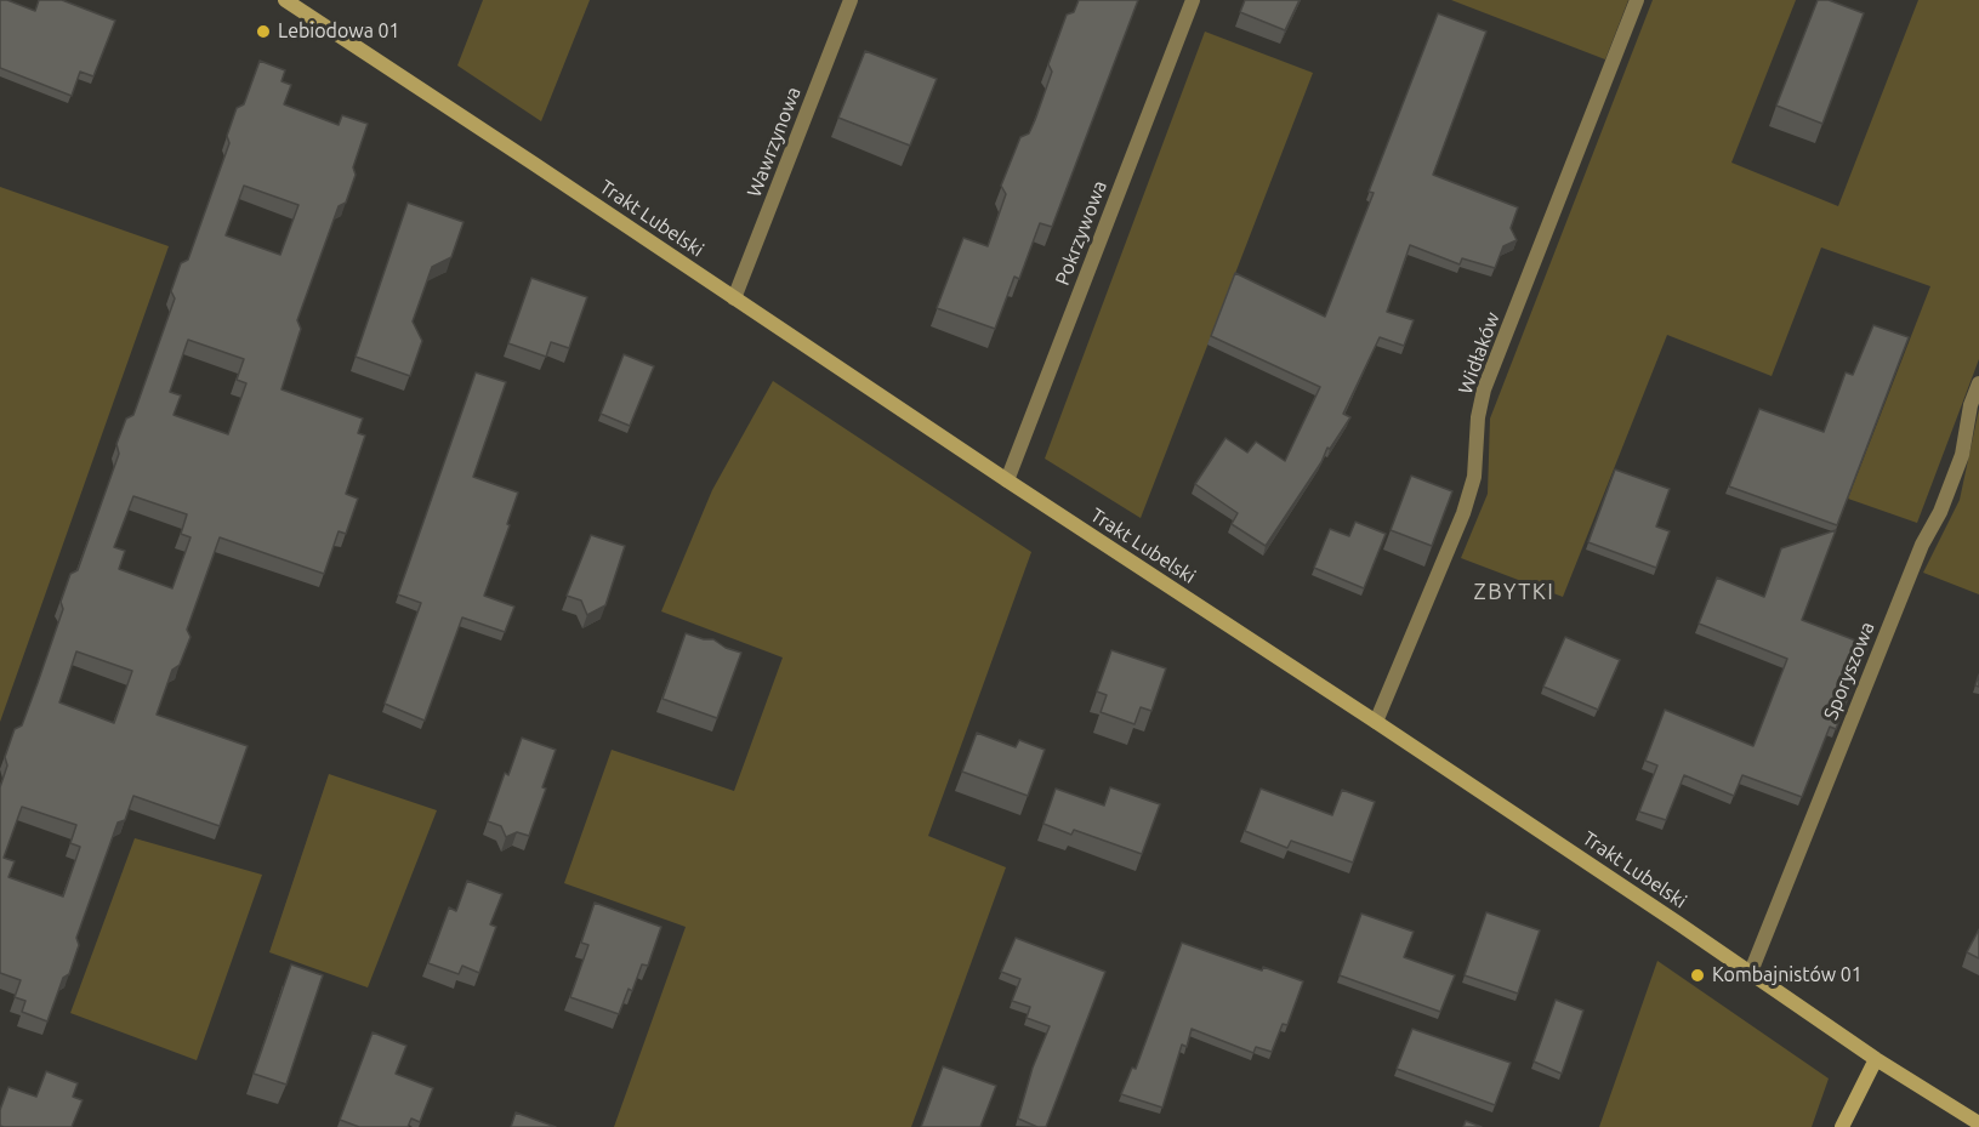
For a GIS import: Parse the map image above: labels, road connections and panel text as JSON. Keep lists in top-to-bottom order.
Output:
{
  "streets": {
    "street": [
      "Wawrzynowa",
      "Trakt Lubelski",
      "Pokrzywowa",
      "Widłaków",
      "Sporyszowa"
    ]
  },
  "crossings": [
    ["Wawrzynowa", "Trakt Lubelski"],
    ["Trakt Lubelski", "Pokrzywowa"],
    ["Trakt Lubelski", "Widłaków"],
    ["Trakt Lubelski", "Sporyszowa"]
  ],
  "districts": ["ZBYTKI"],
  "places": ["Lebiodowa 01", "Kombajnistów 01"]
}
